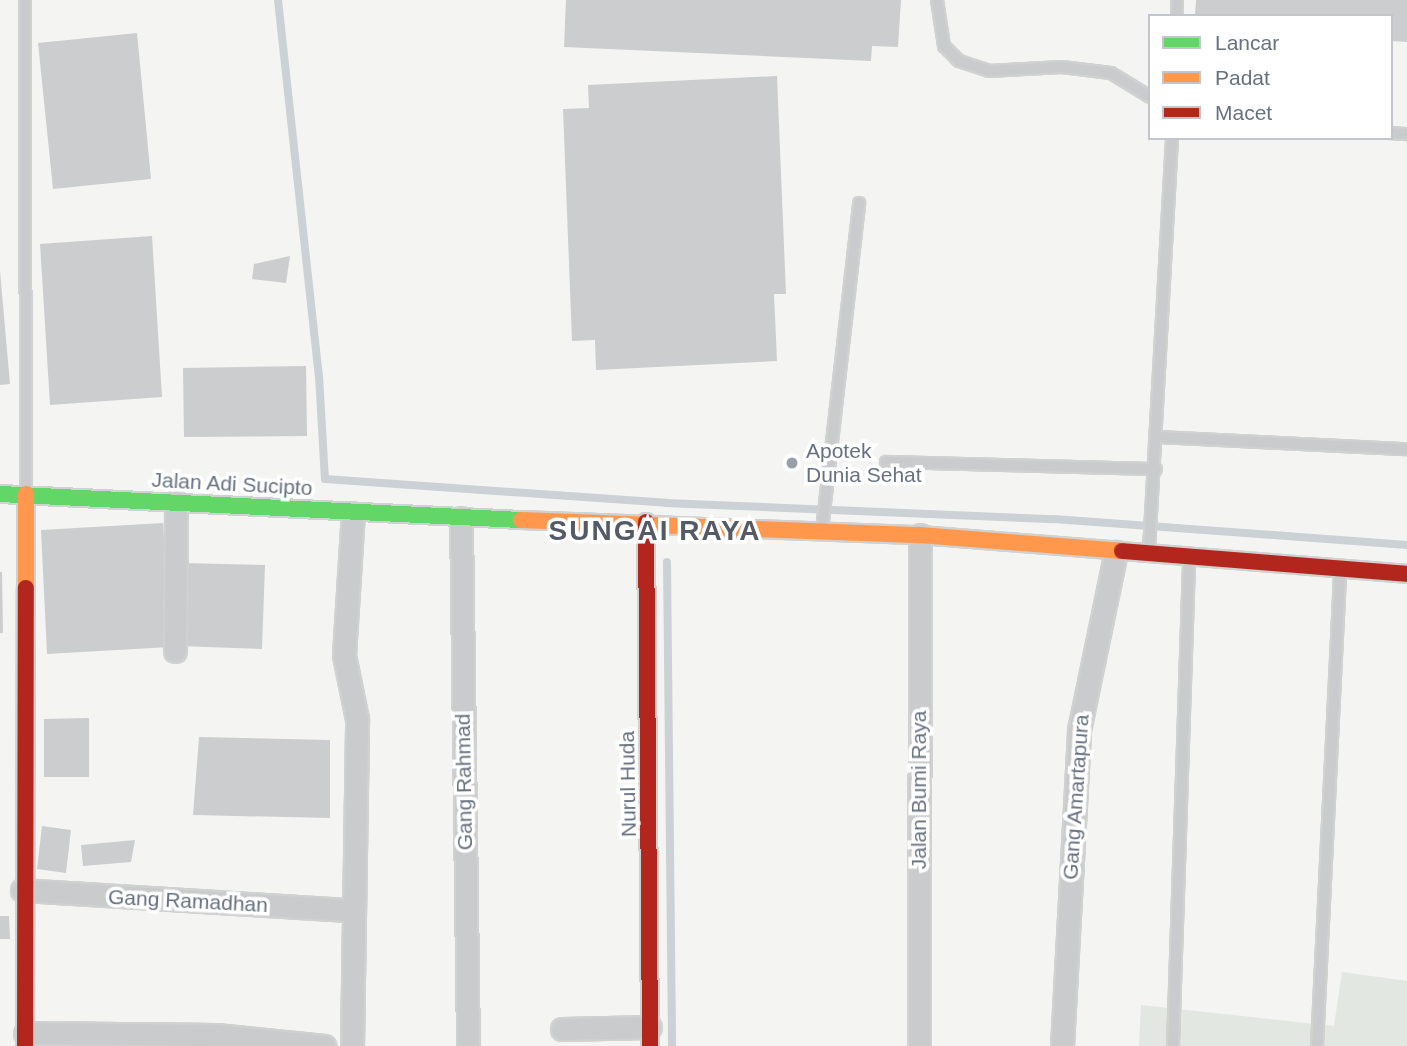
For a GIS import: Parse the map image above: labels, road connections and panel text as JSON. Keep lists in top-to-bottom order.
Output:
{
  "streets": {
    "main road": ["Jalan Adi Sucipto", "Nurul Huda"],
    "street": [
      "Gang Rahmad",
      "Jalan Bumi Raya",
      "Gang Amartapura",
      "Gang Ramadhan"
    ]
  },
  "crossings": [
    ["Jalan Adi Sucipto", "Gang Rahmad"],
    ["Jalan Adi Sucipto", "Nurul Huda"],
    ["Jalan Adi Sucipto", "Jalan Bumi Raya"],
    ["Jalan Adi Sucipto", "Gang Amartapura"]
  ],
  "districts": ["SUNGAI RAYA"],
  "places": ["Apotek Dunia Sehat"],
  "legend": ["Lancar", "Padat", "Macet"]
}
